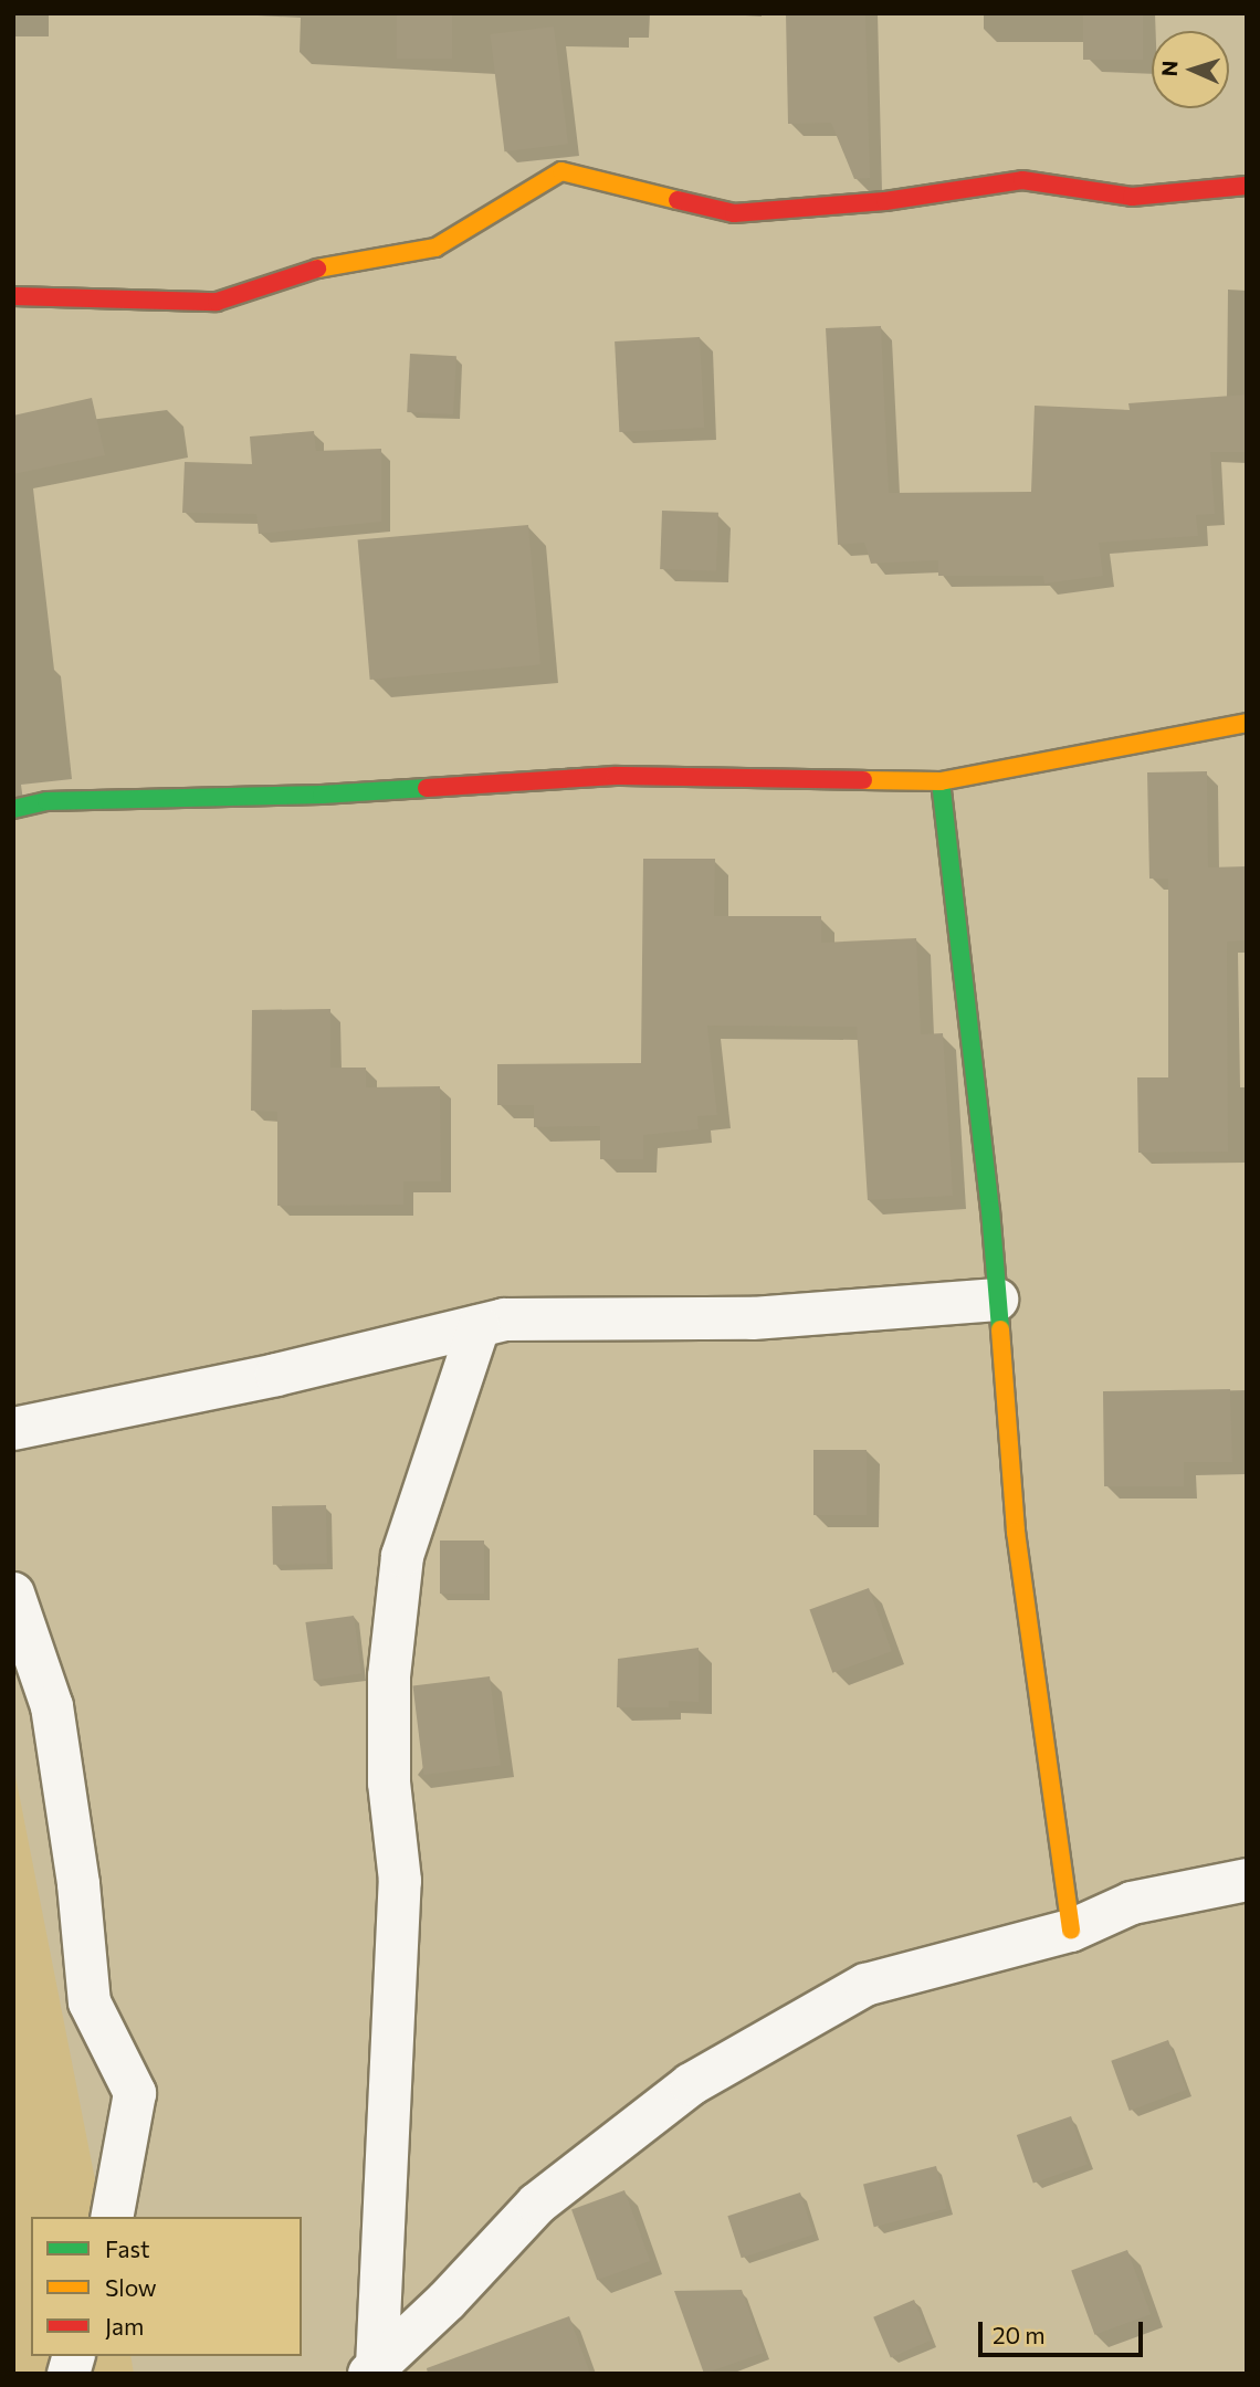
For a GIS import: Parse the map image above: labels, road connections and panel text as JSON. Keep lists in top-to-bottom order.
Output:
{
  "legend": ["Fast", "Slow", "Jam"],
  "scale_bar": "20 m",
  "north": "left"
}
